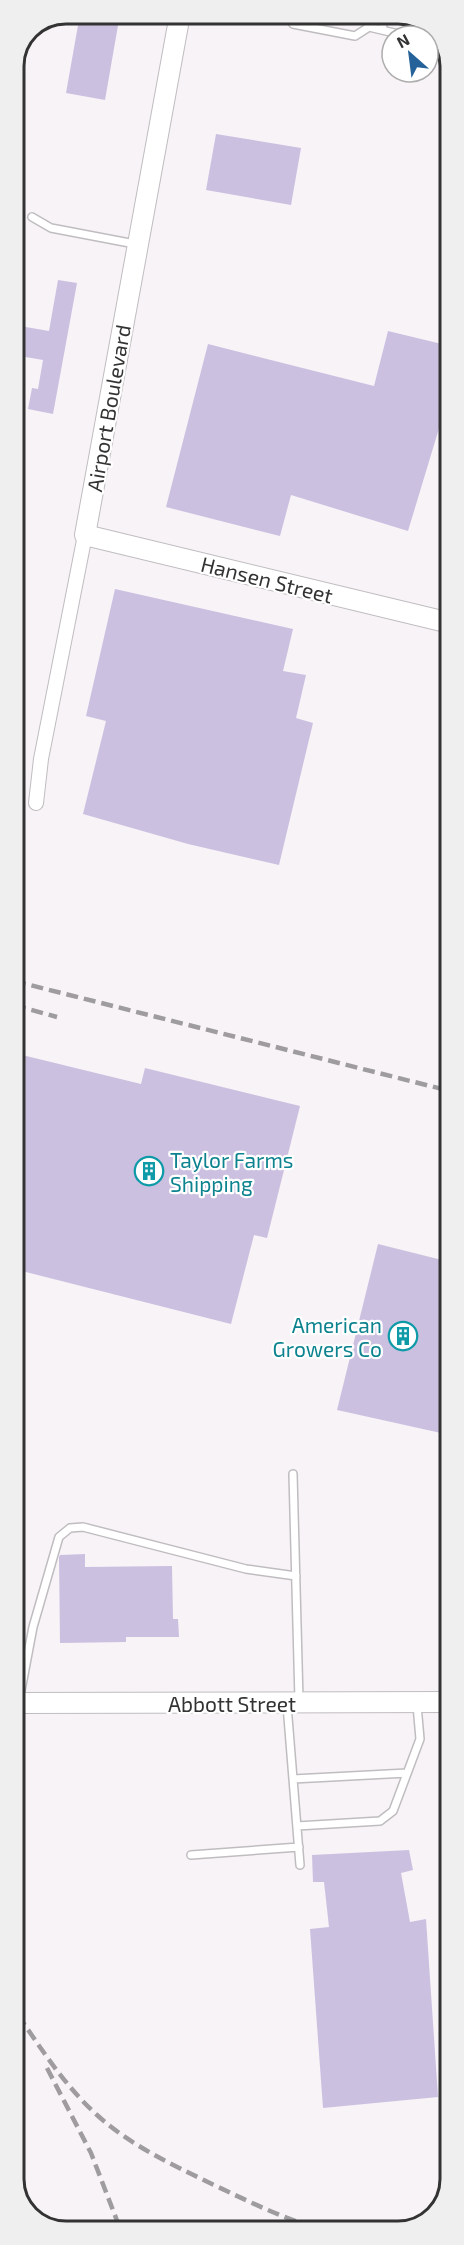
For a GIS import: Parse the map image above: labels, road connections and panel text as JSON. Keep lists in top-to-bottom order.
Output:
{
  "streets": {
    "street": ["Airport Boulevard", "Hansen Street", "Abbott Street"]
  },
  "crossings": [
    ["Airport Boulevard", "Hansen Street"]
  ],
  "places": {
    "building": ["Taylor Farms Shipping", "American Growers Co"]
  },
  "north": "top left"
}
